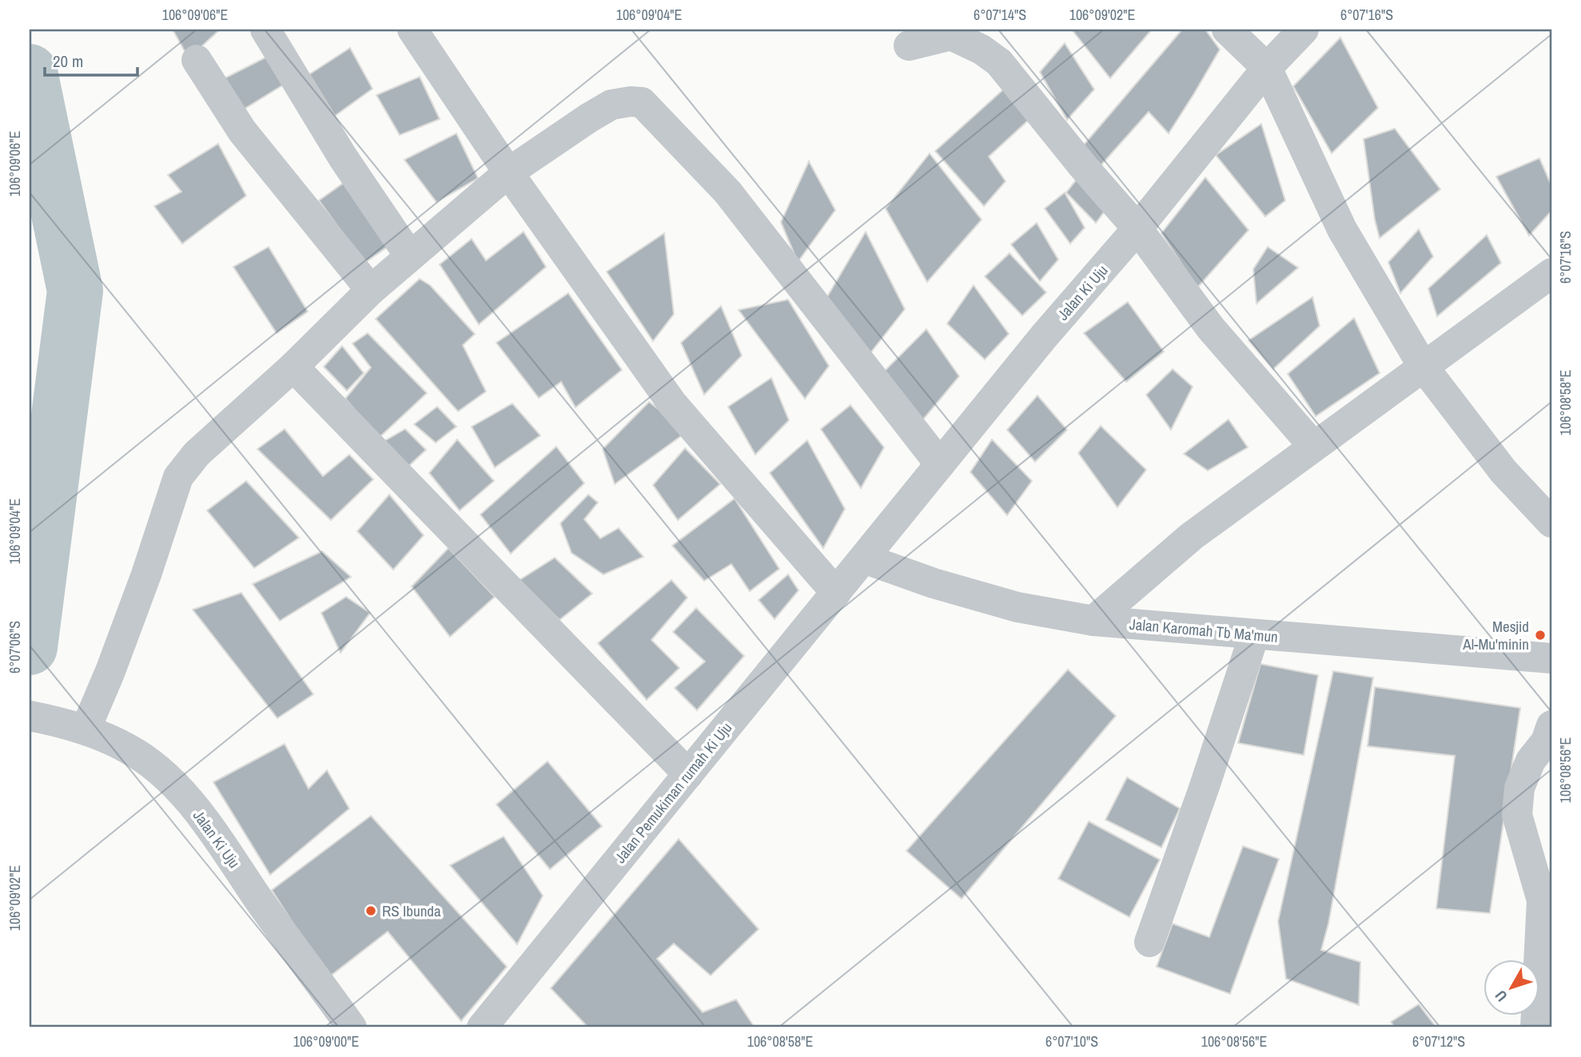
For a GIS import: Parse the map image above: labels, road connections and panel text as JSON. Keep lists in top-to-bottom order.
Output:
{
  "streets": {
    "street": ["Jalan Ki Uju", "Jalan Karomah Tb Ma'mun", "Jalan Pemukiman rumah Ki Uju"]
  },
  "crossings": [
    ["Jalan Ki Uju", "Jalan Karomah Tb Ma'mun"],
    ["Jalan Ki Uju", "Jalan Pemukiman rumah Ki Uju"],
    ["Jalan Karomah Tb Ma'mun", "Jalan Pemukiman rumah Ki Uju"]
  ],
  "places": ["Mesjid Al-Mu'minin", "RS Ibunda"],
  "scale_bar": "20 m",
  "north": "bottom left",
  "coordinates": [
    "106°09'06\"E",
    "106°09'04\"E",
    "6°07'14\"S",
    "106°09'02\"E",
    "6°07'16\"S",
    "106°08'58\"E",
    "6°07'06\"S",
    "106°08'56\"E",
    "106°09'00\"E",
    "6°07'10\"S",
    "6°07'12\"S"
  ]
}
